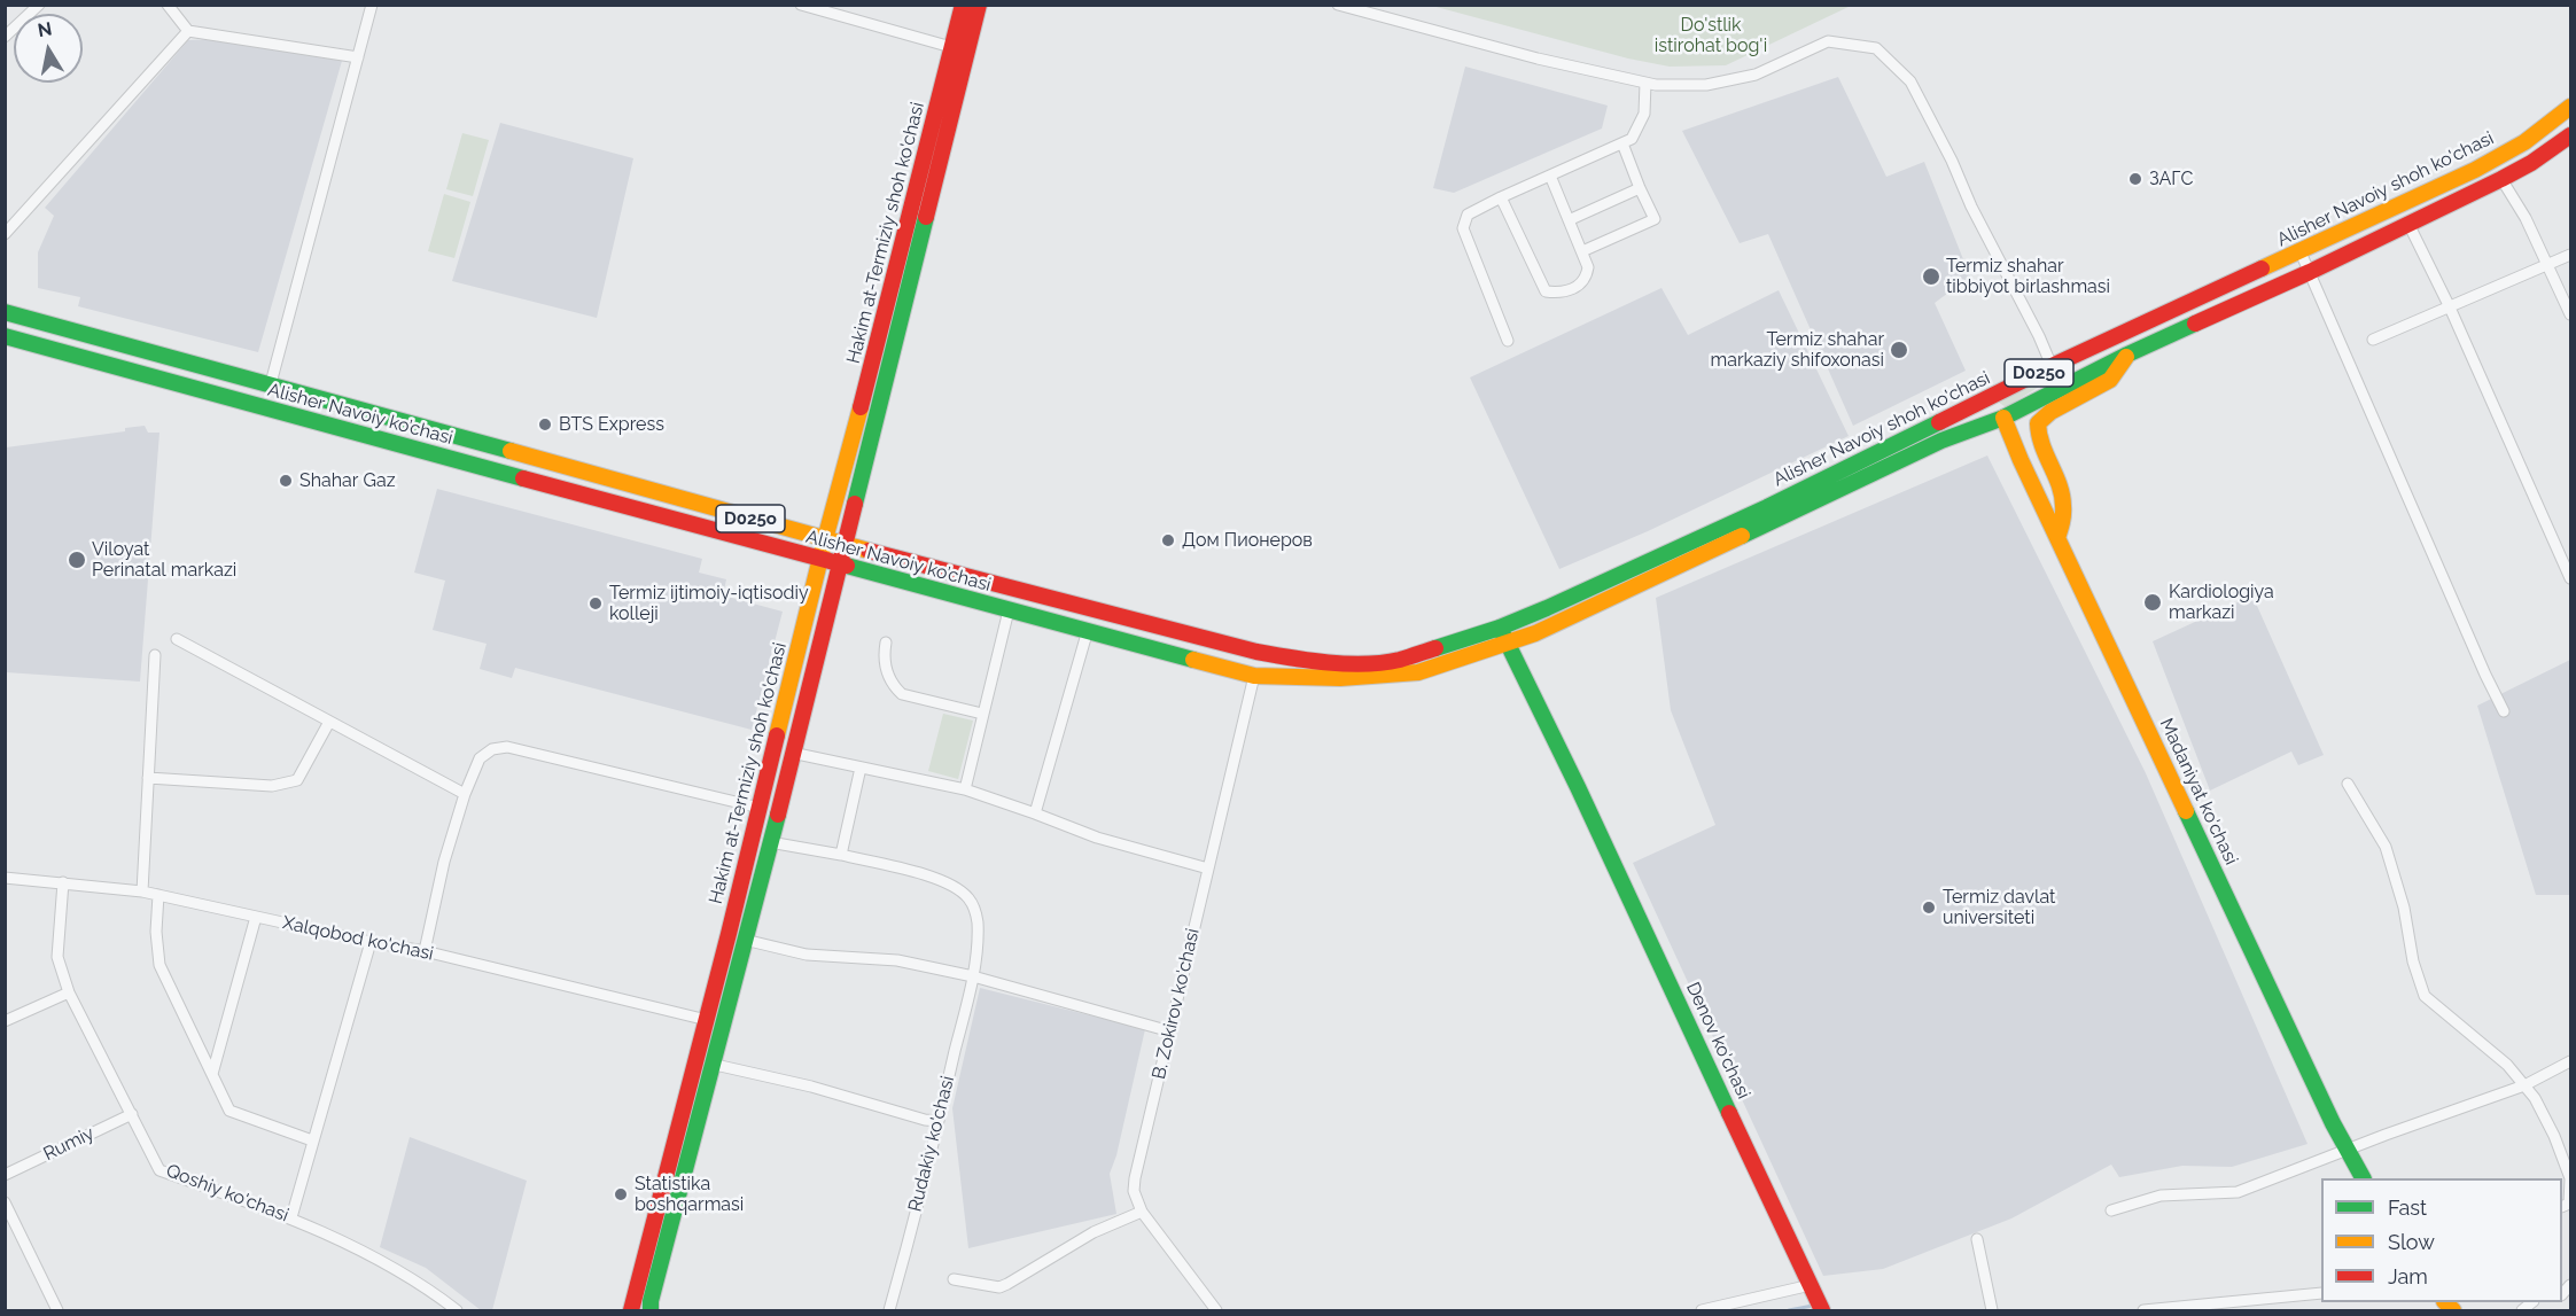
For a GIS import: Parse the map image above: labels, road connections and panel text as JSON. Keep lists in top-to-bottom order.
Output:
{
  "streets": {
    "main road": [
      "Alisher Navoiy shoh ko'chasi",
      "Hakim at-Termiziy shoh ko'chasi",
      "D025o",
      "Alisher Navoiy ko’chasi",
      "Madaniyat ko'chasi",
      "Denov ko'chasi"
    ],
    "street": [
      "Xalqobod ko'chasi",
      "B. Zokirov ko'chasi",
      "Rumiy",
      "Rudakiy ko'chasi",
      "Qoshiy ko'chasi"
    ]
  },
  "crossings": [
    ["Alisher Navoiy shoh ko'chasi", "Alisher Navoiy ko’chasi"],
    ["Alisher Navoiy shoh ko'chasi", "Madaniyat ko'chasi"],
    ["Alisher Navoiy shoh ko'chasi", "Denov ko'chasi"],
    ["Hakim at-Termiziy shoh ko'chasi", "Alisher Navoiy ko’chasi"],
    ["Hakim at-Termiziy shoh ko'chasi", "Xalqobod ko'chasi"],
    ["Hakim at-Termiziy shoh ko'chasi", "Rudakiy ko'chasi"],
    ["Alisher Navoiy ko’chasi", "B. Zokirov ko'chasi"],
    ["Alisher Navoiy ko’chasi", "Denov ko'chasi"],
    ["Xalqobod ko'chasi", "Qoshiy ko'chasi"],
    ["Rumiy", "Qoshiy ko'chasi"]
  ],
  "parks": ["Do'stlik istirohat bog'i"],
  "places": [
    "ЗАГС",
    "Termiz shahar tibbiyot birlashmasi",
    "Termiz shahar markaziy shifoxonasi",
    "BTS Express",
    "Shahar Gaz",
    "Дом Пионеров",
    "Viloyat Perinatal markazi",
    "Kardiologiya markazi",
    "Termiz ijtimoiy-iqtisodiy kolleji",
    "Termiz davlat universiteti",
    "Statistika boshqarmasi"
  ],
  "legend": ["Fast", "Slow", "Jam"],
  "north": "top"
}
